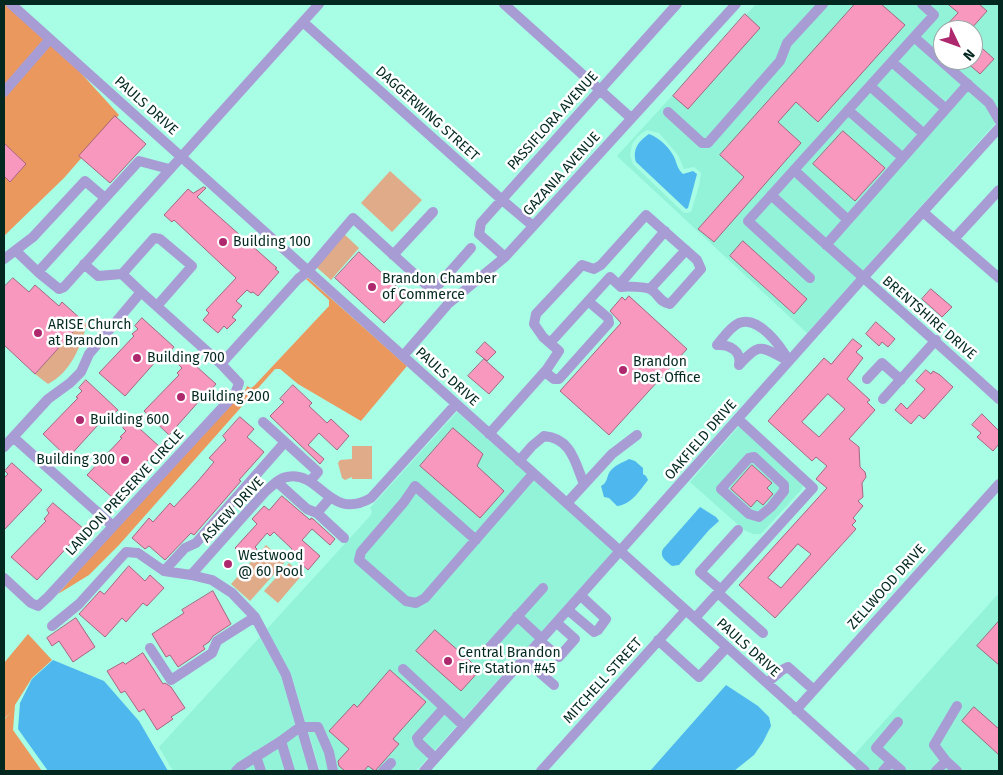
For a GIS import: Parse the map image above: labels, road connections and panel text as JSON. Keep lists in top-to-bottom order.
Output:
{
  "streets": {
    "street": [
      "PAULS DRIVE",
      "DAGGERWING STREET",
      "PASSIFLORA AVENUE",
      "GAZANIA AVENUE",
      "BRENTSHIRE DRIVE",
      "OAKFIELD DRIVE",
      "LANDON PRESERVE CIRCLE",
      "ASKEW DRIVE",
      "ZELLWOOD DRIVE",
      "MITCHELL STREET"
    ]
  },
  "crossings": [
    ["PAULS DRIVE", "GAZANIA AVENUE"],
    ["PAULS DRIVE", "OAKFIELD DRIVE"],
    ["PAULS DRIVE", "ZELLWOOD DRIVE"],
    ["PAULS DRIVE", "MITCHELL STREET"],
    ["DAGGERWING STREET", "PASSIFLORA AVENUE"],
    ["DAGGERWING STREET", "GAZANIA AVENUE"],
    ["PASSIFLORA AVENUE", "GAZANIA AVENUE"],
    ["BRENTSHIRE DRIVE", "OAKFIELD DRIVE"]
  ],
  "places": [
    "Building 100",
    "Brandon Chamber of Commerce",
    "ARISE Church at Brandon",
    "Building 700",
    "Brandon Post Office",
    "Building 200",
    "Building 600",
    "Building 300",
    "Westwood @ 60 Pool",
    "Central Brandon Fire Station #45"
  ],
  "north": "bottom right"
}
